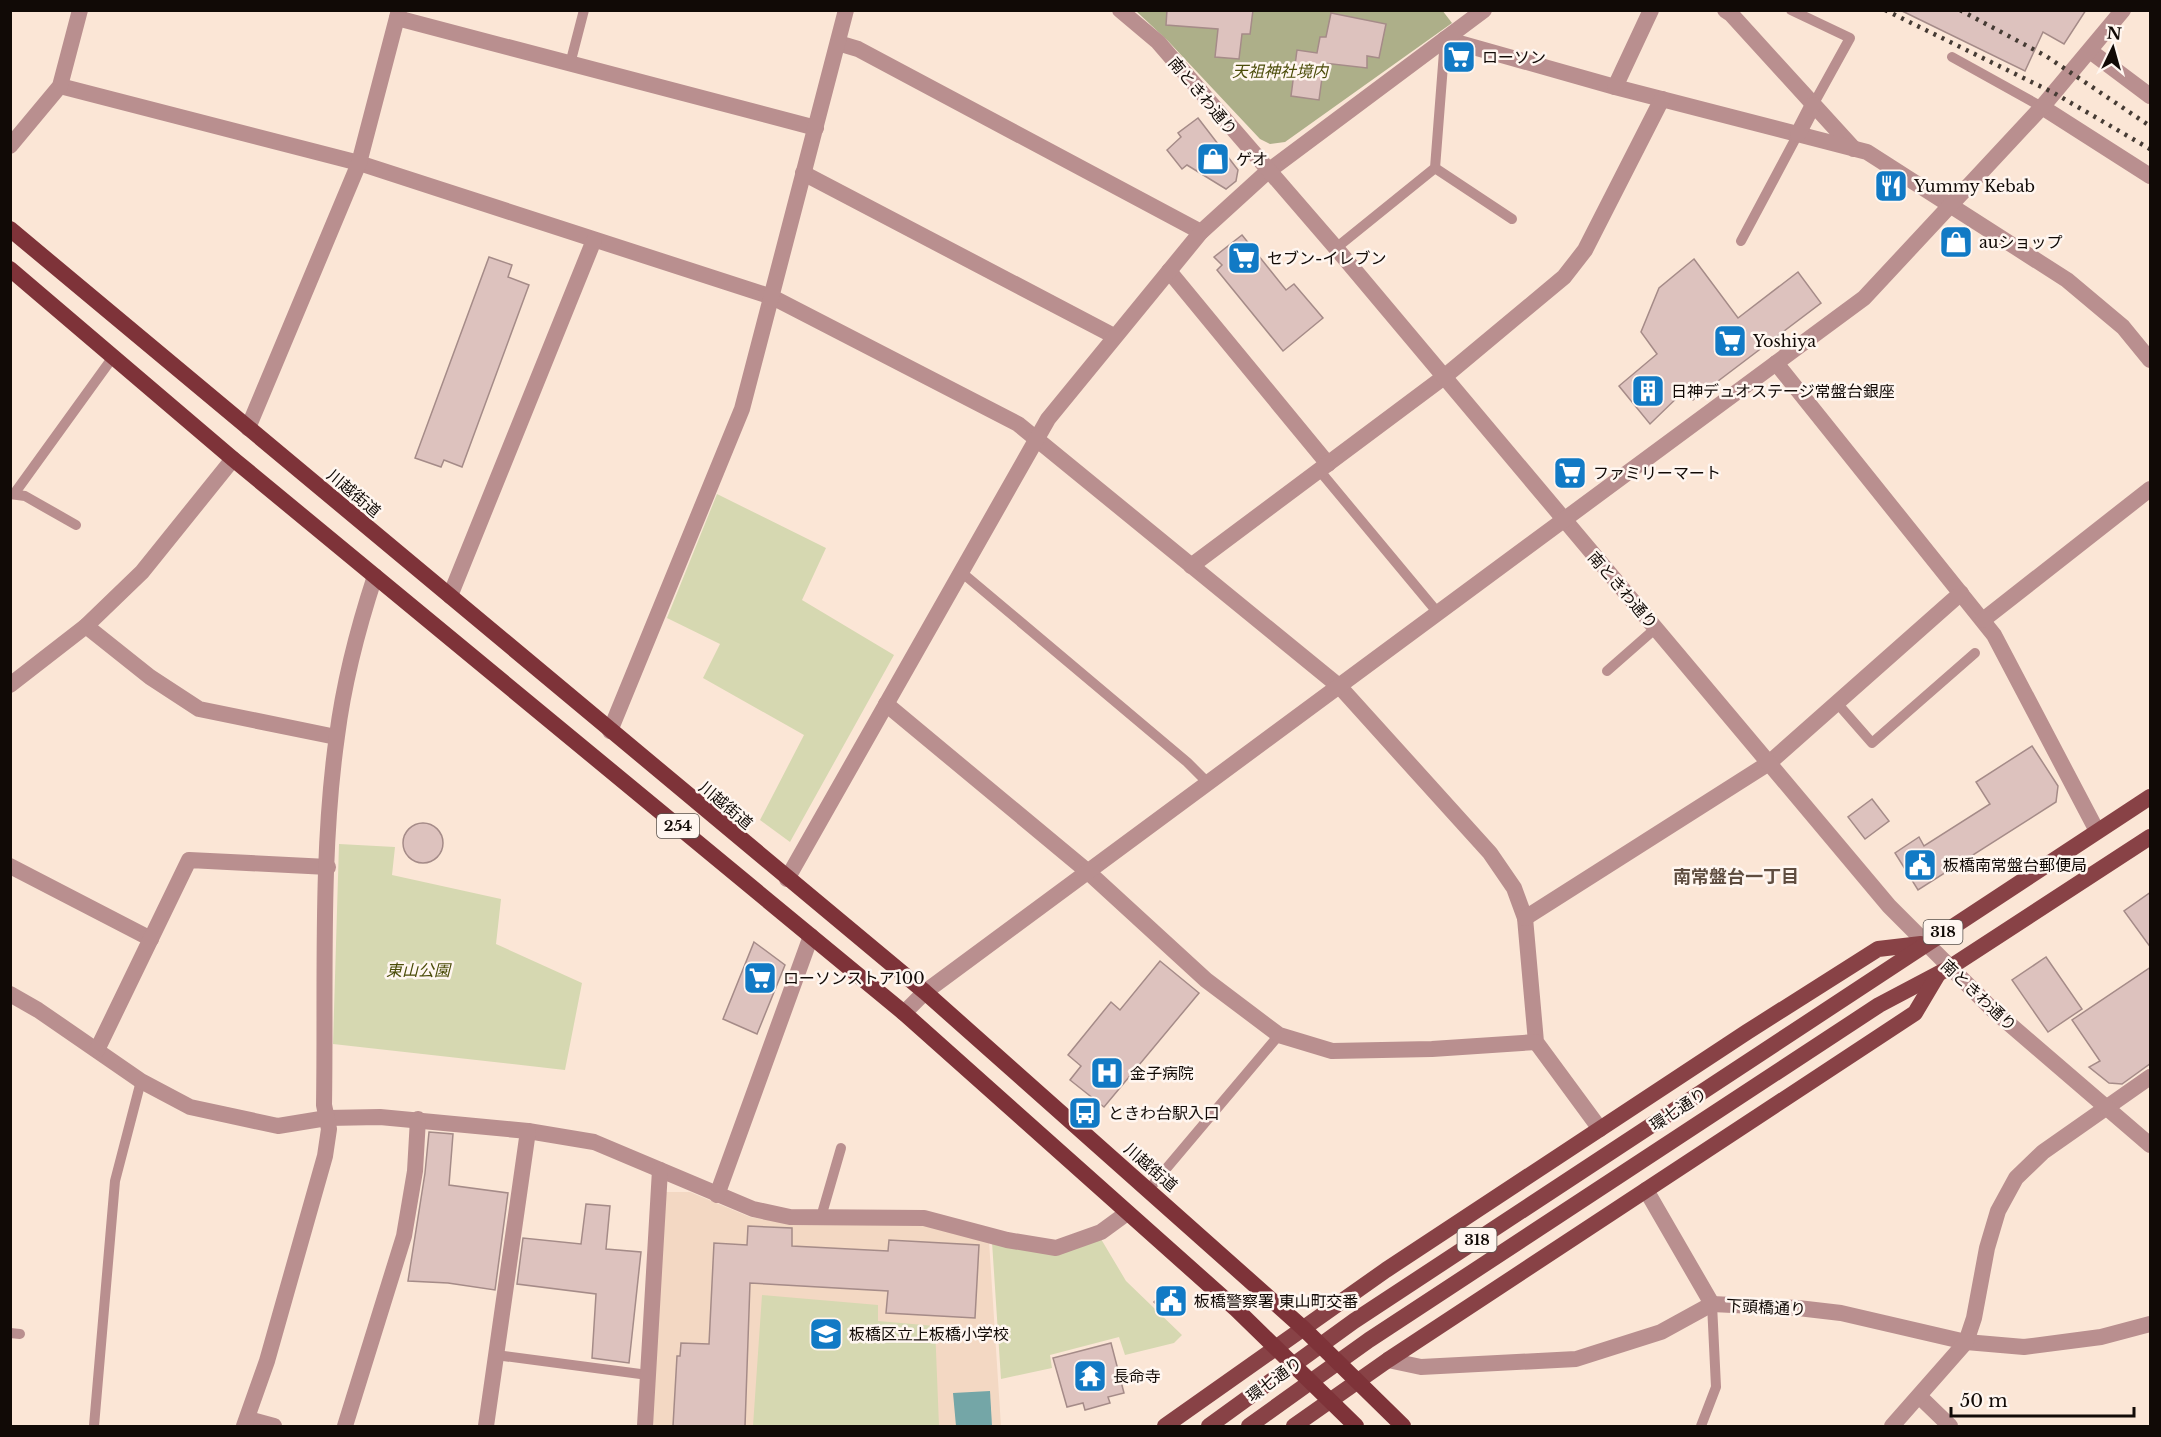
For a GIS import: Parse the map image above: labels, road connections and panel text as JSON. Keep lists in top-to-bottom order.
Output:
{
  "streets": {
    "highway": ["川越街道", "254"],
    "main road": ["318", "環七通り"],
    "street": ["南ときわ通り", "下頭橋通り"]
  },
  "crossings": [
    ["南ときわ通り", "環七通り"]
  ],
  "districts": ["南常盤台一丁目"],
  "parks": ["天祖神社境内", "東山公園"],
  "places": {
    "supermarket": [
      "ローソン",
      "セブン-イレブン",
      "Yoshiya",
      "ファミリーマート",
      "ローソンストア100"
    ],
    "shop": ["ゲオ", "auショップ"],
    "restaurant": ["Yummy Kebab"],
    "building": ["日神デュオステージ常盤台銀座"],
    "public building": ["板橋南常盤台郵便局", "板橋警察署 東山町交番"],
    "hospital": ["金子病院"],
    "bus stop": ["ときわ台駅入口"],
    "school or university": ["板橋区立上板橋小学校"],
    "temple": ["長命寺"]
  },
  "scale_bar": "50 m",
  "north": "top"
}
